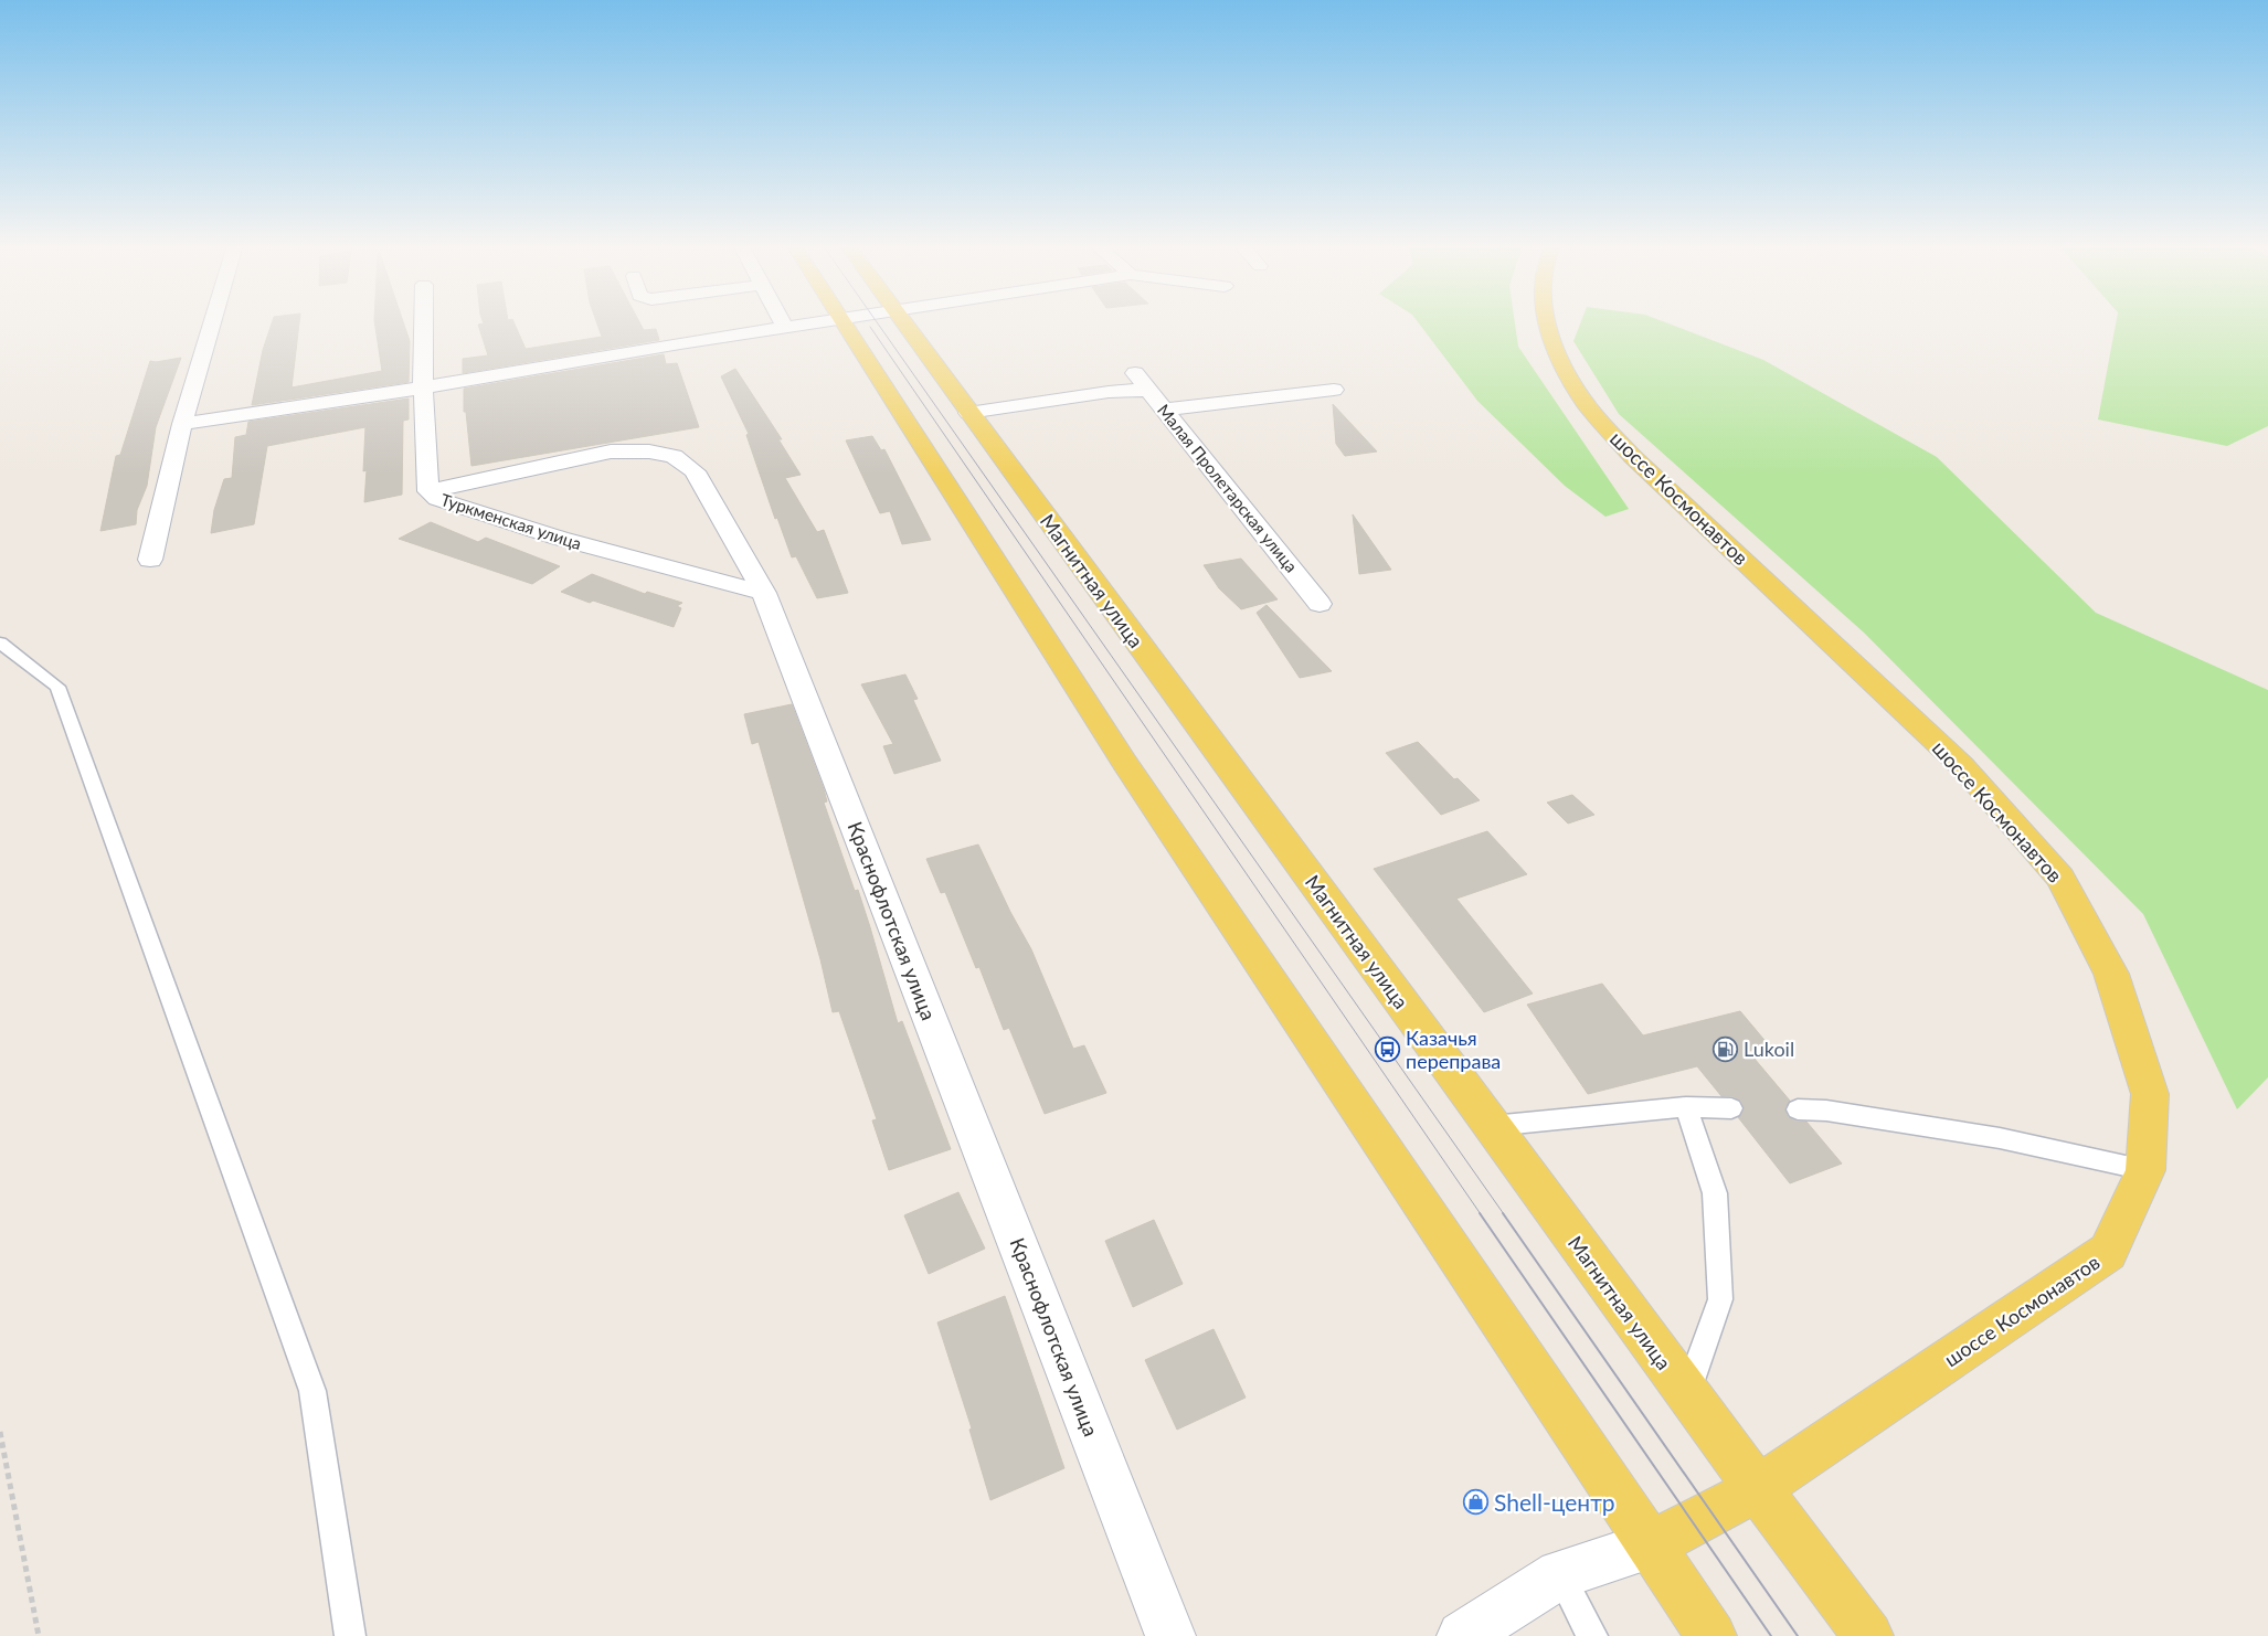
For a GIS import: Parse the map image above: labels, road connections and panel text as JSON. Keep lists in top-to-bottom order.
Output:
{
  "streets": {
    "main road": ["шоссе Космонавтов", "Магнитная улица"],
    "street": ["Малая Пролетарская улица", "Туркменская улица", "Краснофлотская улица"]
  },
  "crossings": [
    ["Малая Пролетарская улица", "Магнитная улица"],
    ["шоссе Космонавтов", "Магнитная улица"],
    ["Туркменская улица", "Краснофлотская улица"]
  ],
  "places": {
    "bus stop": ["Казачья переправа"],
    "fuel station": ["Lukoil"],
    "shop": ["Shell-центр"]
  }
}
